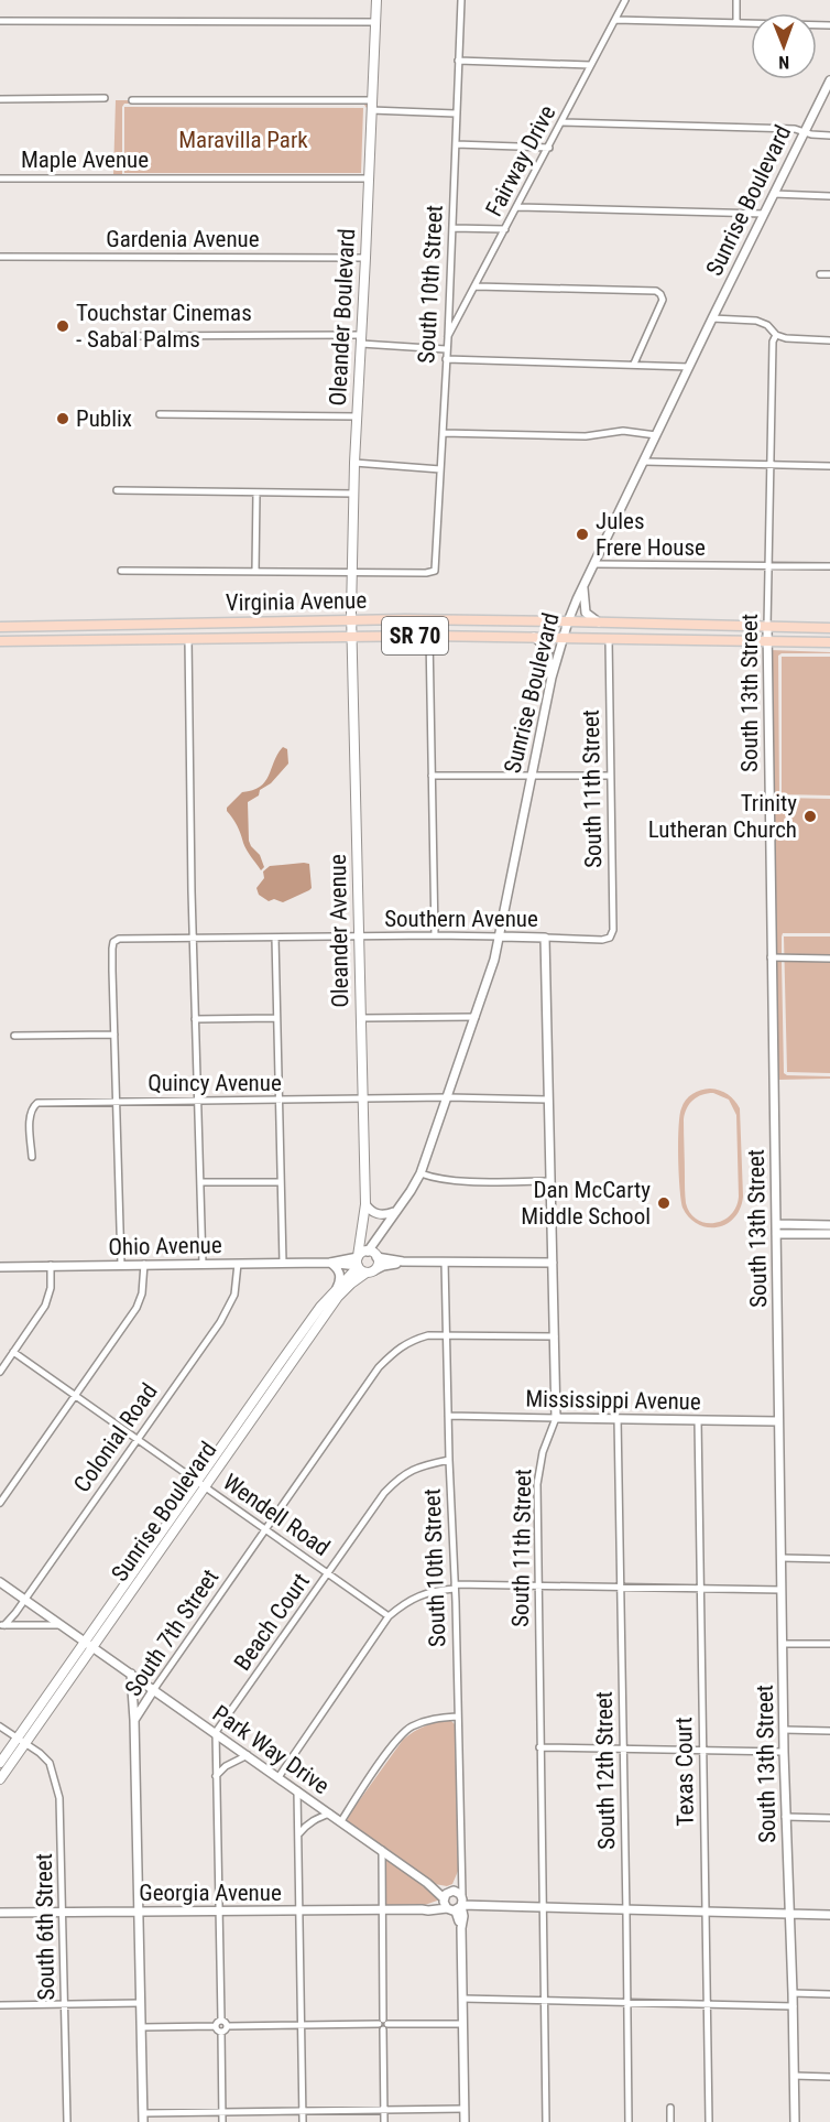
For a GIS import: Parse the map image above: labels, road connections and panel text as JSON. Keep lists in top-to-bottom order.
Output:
{
  "streets": {
    "main road": [
      "Sunrise Boulevard",
      "Oleander Boulevard",
      "Virginia Avenue",
      "SR 70",
      "Oleander Avenue"
    ],
    "street": [
      "Maple Avenue",
      "Fairway Drive",
      "Gardenia Avenue",
      "South 10th Street",
      "South 13th Street",
      "South 11th Street",
      "Southern Avenue",
      "Quincy Avenue",
      "Ohio Avenue",
      "Mississippi Avenue",
      "Colonial Road",
      "Wendell Road",
      "Beach Court",
      "South 7th Street",
      "Park Way Drive",
      "South 12th Street",
      "Texas Court",
      "Georgia Avenue",
      "South 6th Street"
    ]
  },
  "crossings": [
    ["Maple Avenue", "Oleander Boulevard"],
    ["Fairway Drive", "South 10th Street"],
    ["Sunrise Boulevard", "Virginia Avenue"],
    ["Sunrise Boulevard", "Southern Avenue"],
    ["Sunrise Boulevard", "Oleander Avenue"],
    ["Sunrise Boulevard", "Quincy Avenue"],
    ["Sunrise Boulevard", "Ohio Avenue"],
    ["Sunrise Boulevard", "Wendell Road"],
    ["Sunrise Boulevard", "Park Way Drive"],
    ["Sunrise Boulevard", "South 6th Street"],
    ["Gardenia Avenue", "Oleander Boulevard"],
    ["South 10th Street", "Oleander Boulevard"],
    ["South 10th Street", "Ohio Avenue"],
    ["South 10th Street", "Mississippi Avenue"],
    ["South 10th Street", "Beach Court"],
    ["South 10th Street", "South 7th Street"],
    ["South 10th Street", "Park Way Drive"],
    ["South 10th Street", "Georgia Avenue"],
    ["Oleander Boulevard", "Virginia Avenue"],
    ["Oleander Boulevard", "Oleander Avenue"],
    ["Virginia Avenue", "South 13th Street"],
    ["Virginia Avenue", "South 11th Street"],
    ["Virginia Avenue", "Oleander Avenue"],
    ["South 13th Street", "Mississippi Avenue"],
    ["South 13th Street", "Georgia Avenue"],
    ["South 11th Street", "Southern Avenue"],
    ["South 11th Street", "Quincy Avenue"],
    ["South 11th Street", "Ohio Avenue"],
    ["South 11th Street", "Mississippi Avenue"],
    ["South 11th Street", "South 7th Street"],
    ["South 11th Street", "Georgia Avenue"],
    ["Southern Avenue", "Oleander Avenue"],
    ["Oleander Avenue", "Quincy Avenue"],
    ["Oleander Avenue", "Ohio Avenue"],
    ["Ohio Avenue", "Colonial Road"],
    ["Mississippi Avenue", "South 12th Street"],
    ["Mississippi Avenue", "Texas Court"],
    ["Colonial Road", "Wendell Road"],
    ["Colonial Road", "Park Way Drive"],
    ["Wendell Road", "Beach Court"],
    ["Wendell Road", "South 7th Street"],
    ["Beach Court", "Park Way Drive"],
    ["South 7th Street", "Park Way Drive"],
    ["South 7th Street", "Georgia Avenue"],
    ["Park Way Drive", "Georgia Avenue"],
    ["South 12th Street", "Georgia Avenue"],
    ["Texas Court", "Georgia Avenue"],
    ["Georgia Avenue", "South 6th Street"]
  ],
  "parks": ["Maravilla Park"],
  "places": [
    "Touchstar Cinemas - Sabal Palms",
    "Publix",
    "Jules Frere House",
    "Trinity Lutheran Church",
    "Dan McCarty Middle School"
  ],
  "north": "bottom"
}
